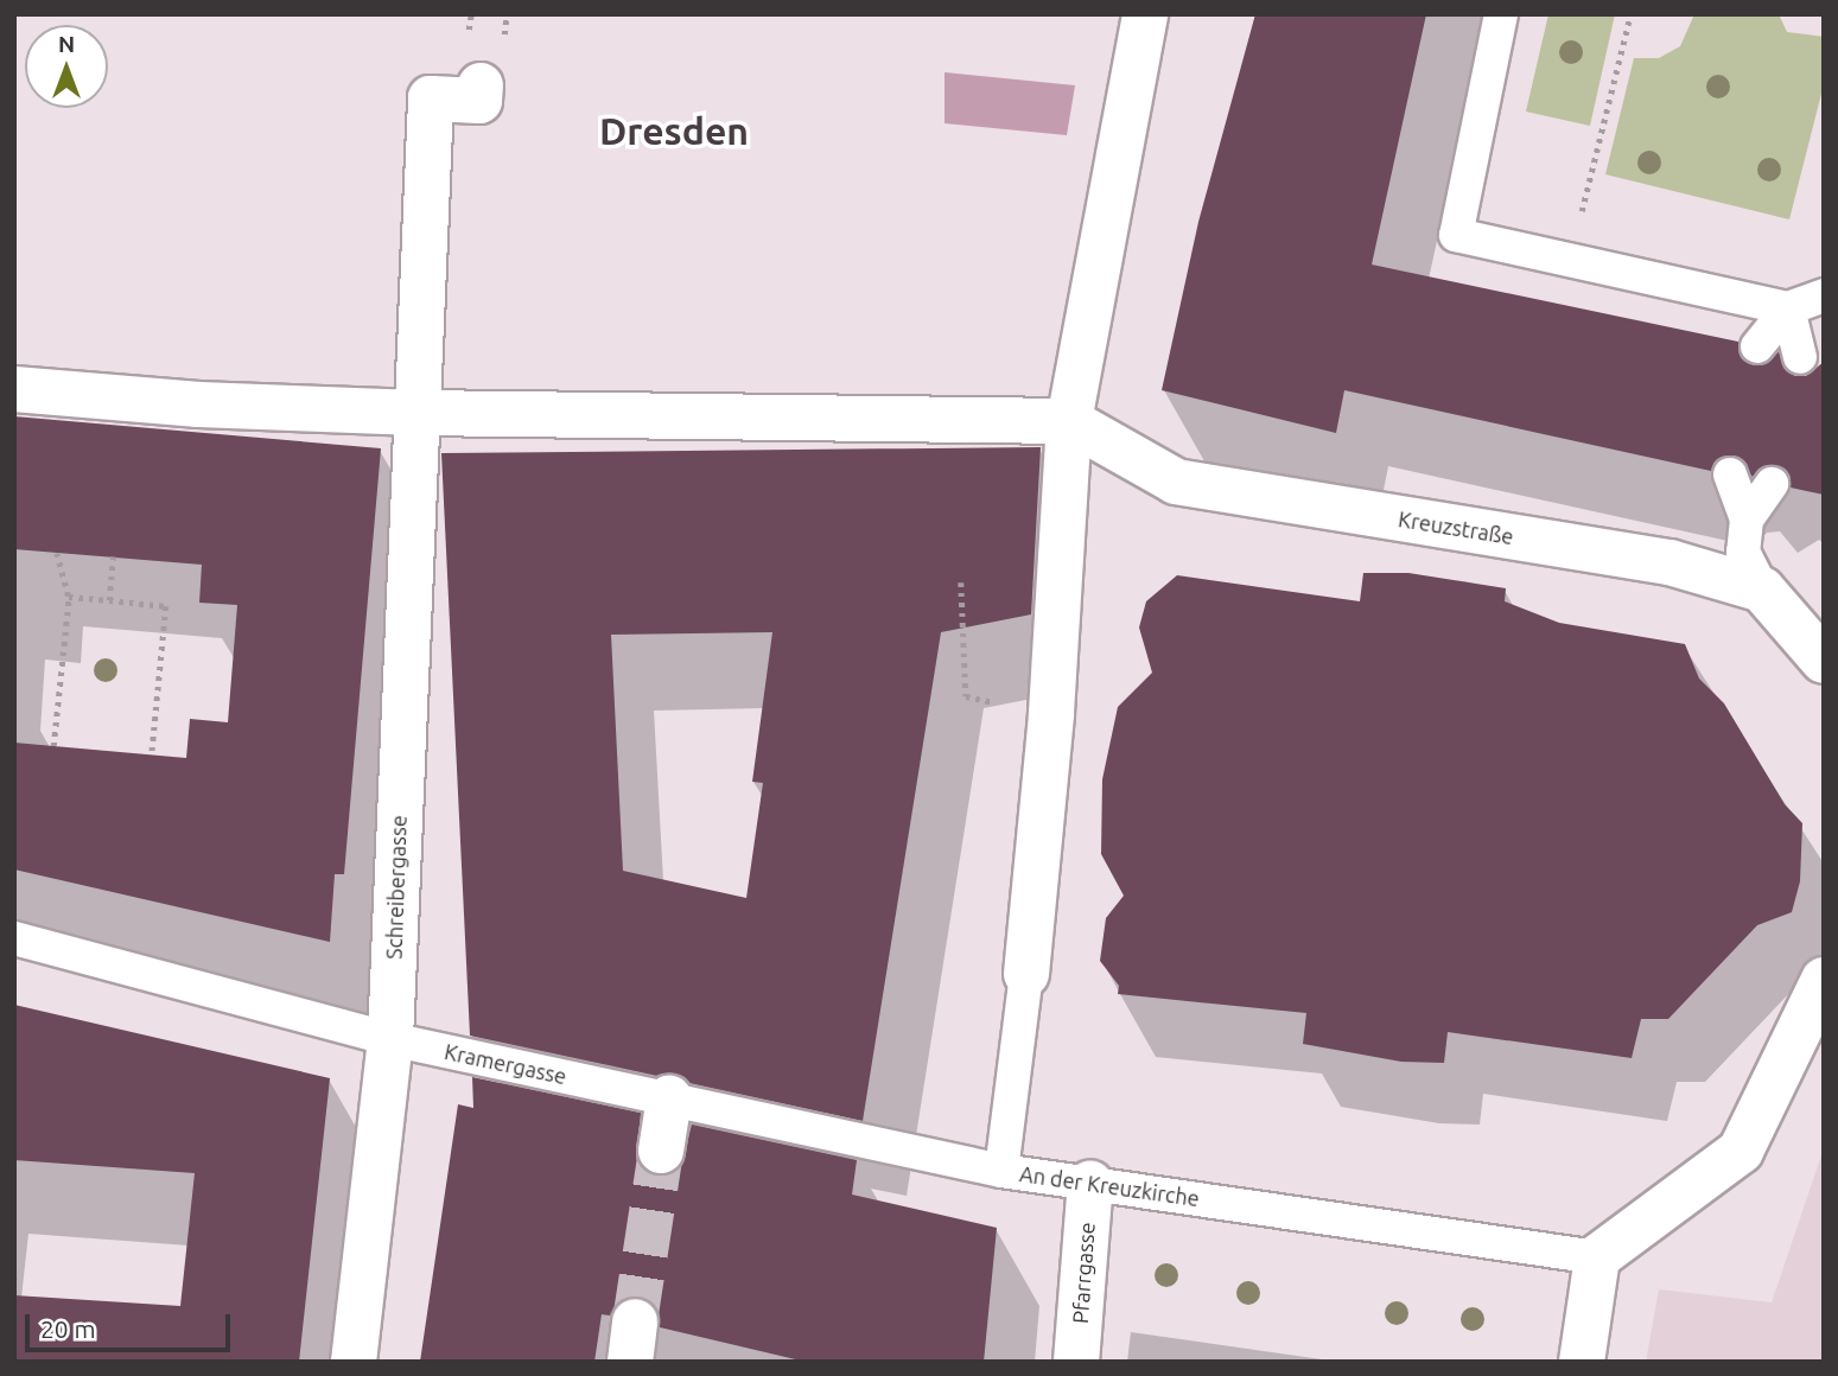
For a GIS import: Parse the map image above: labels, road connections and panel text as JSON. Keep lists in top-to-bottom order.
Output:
{
  "streets": {
    "street": [
      "Kreuzstraße",
      "Schreibergasse",
      "An der Kreuzkirche",
      "Pfarrgasse"
    ],
    "lane": ["Kramergasse"]
  },
  "crossings": [
    ["Kreuzstraße", "An der Kreuzkirche"],
    ["Schreibergasse", "Kramergasse"],
    ["Kramergasse", "An der Kreuzkirche"],
    ["An der Kreuzkirche", "Pfarrgasse"]
  ],
  "districts": ["Dresden"],
  "scale_bar": "20 m",
  "north": "top"
}
